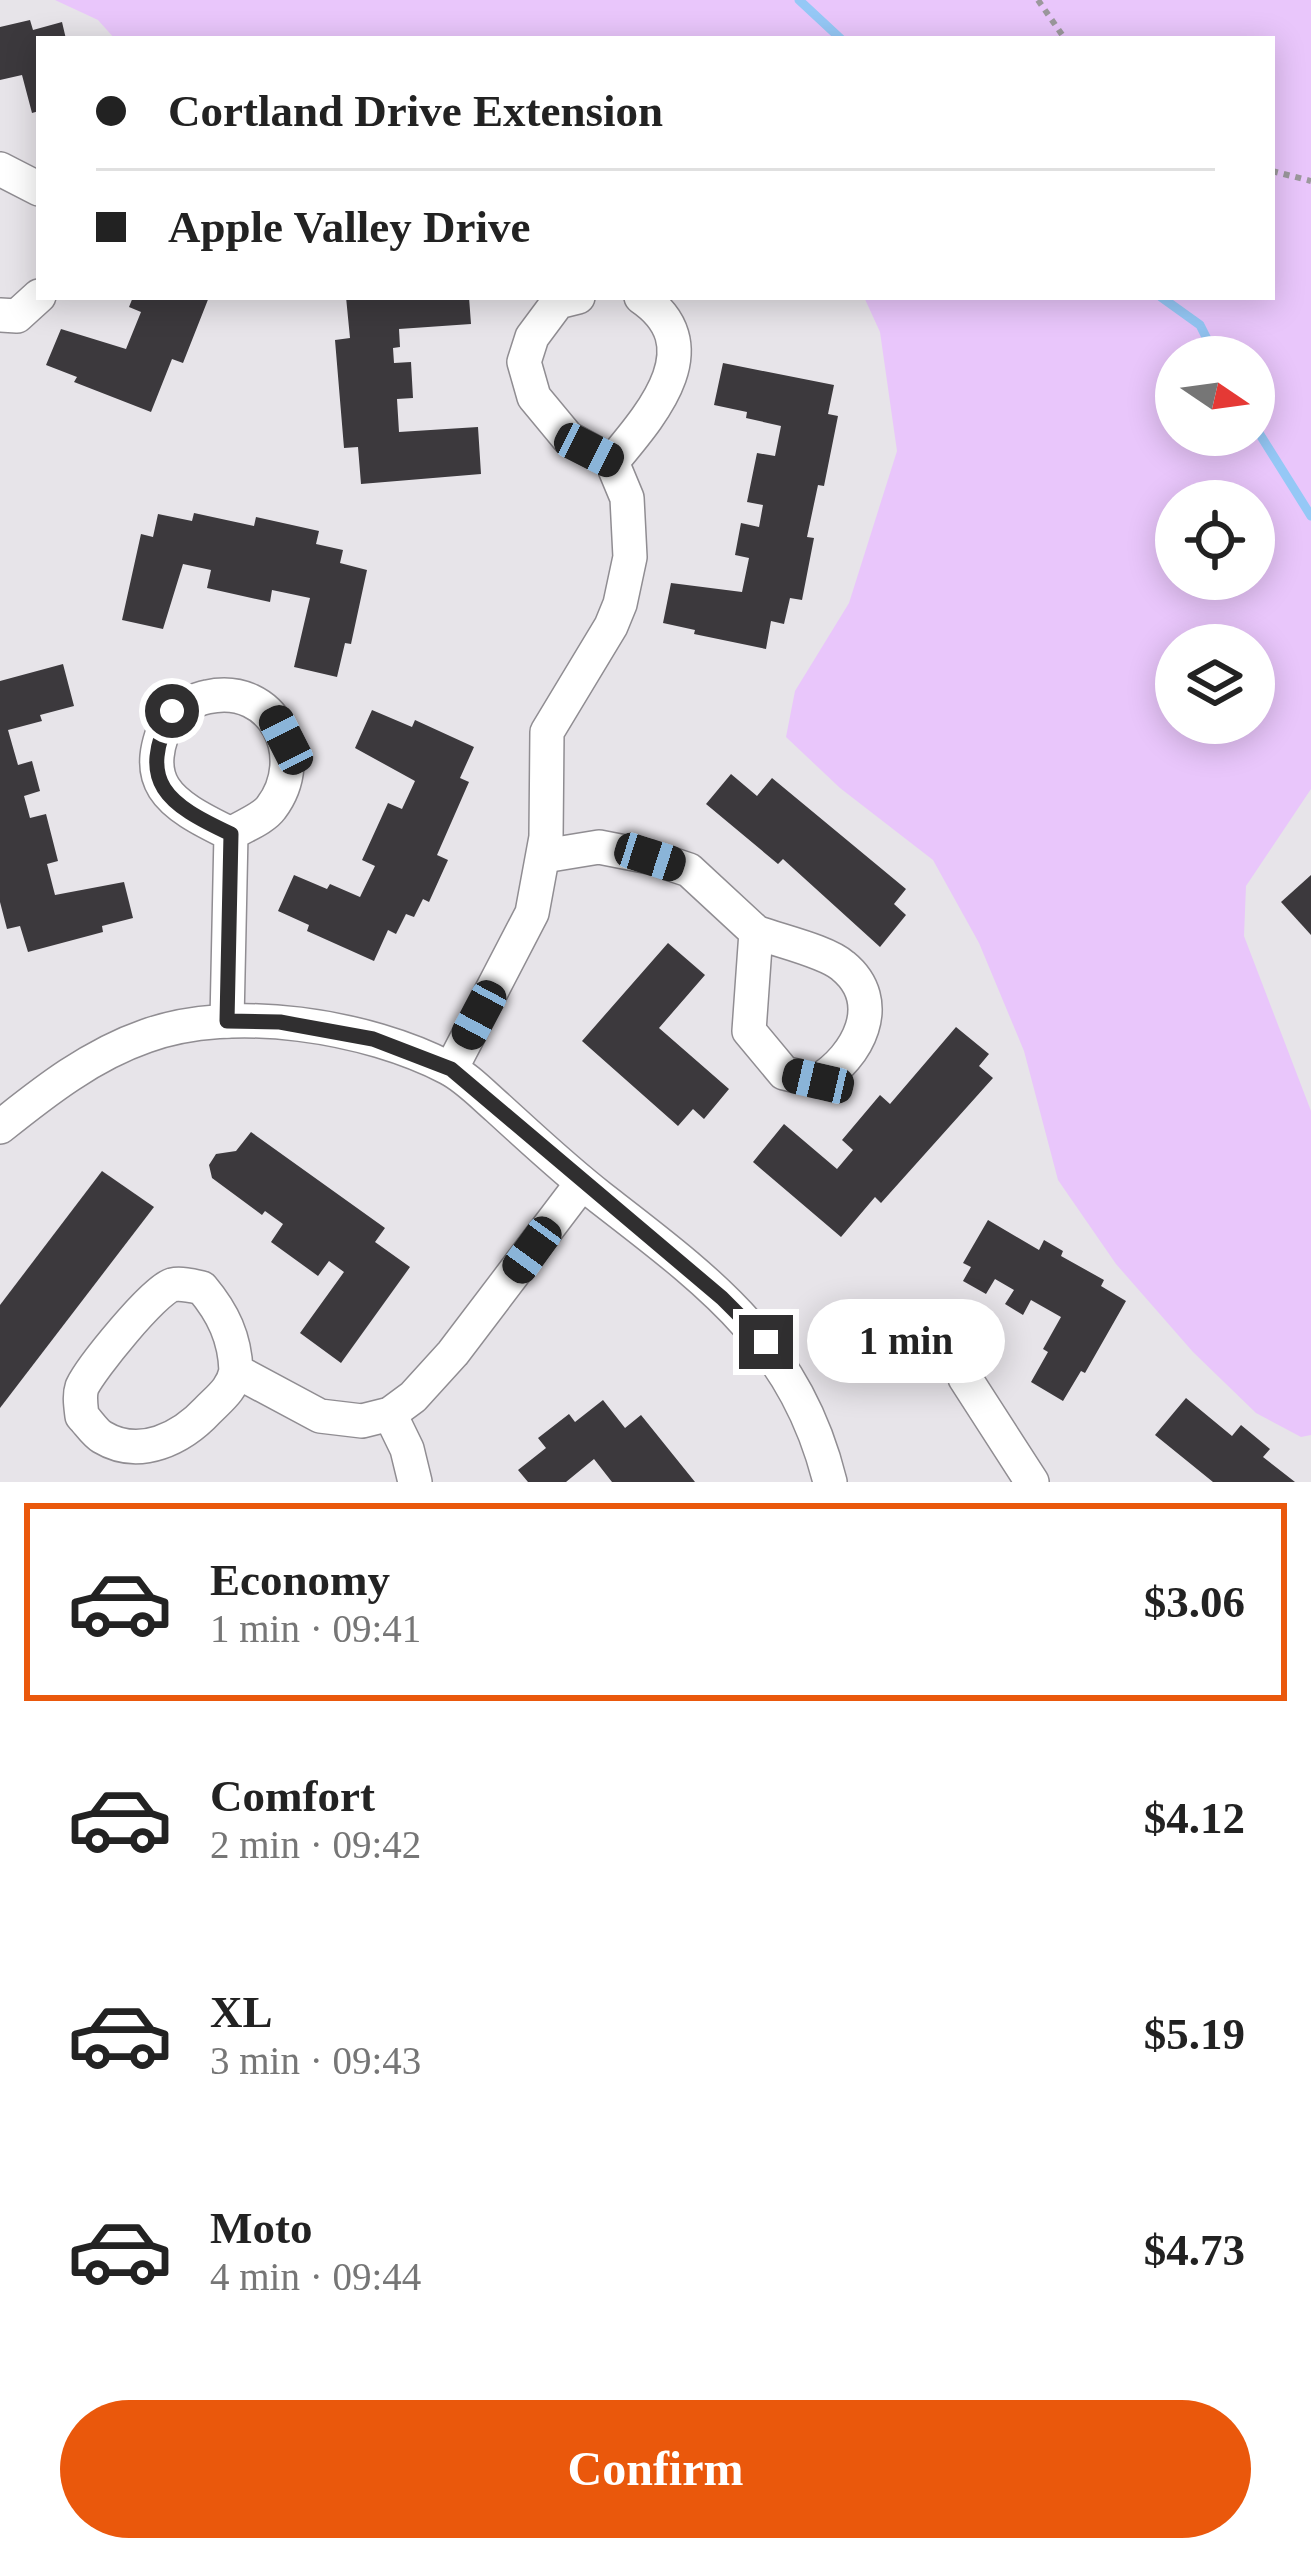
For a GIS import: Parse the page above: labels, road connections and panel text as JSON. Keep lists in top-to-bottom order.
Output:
{
  "north": "right",
  "page": {
    "banner": ["Cortland Drive Extension", "Apple Valley Drive"],
    "bubble": "1 min",
    "list": [
      {
        "name": "Economy",
        "note": "1 min · 09:41",
        "value": "$3.06"
      },
      {
        "name": "Comfort",
        "note": "2 min · 09:42",
        "value": "$4.12"
      },
      {
        "name": "XL",
        "note": "3 min · 09:43",
        "value": "$5.19"
      },
      {
        "name": "Moto",
        "note": "4 min · 09:44",
        "value": "$4.73"
      }
    ],
    "buttons": "Confirm"
  }
}
